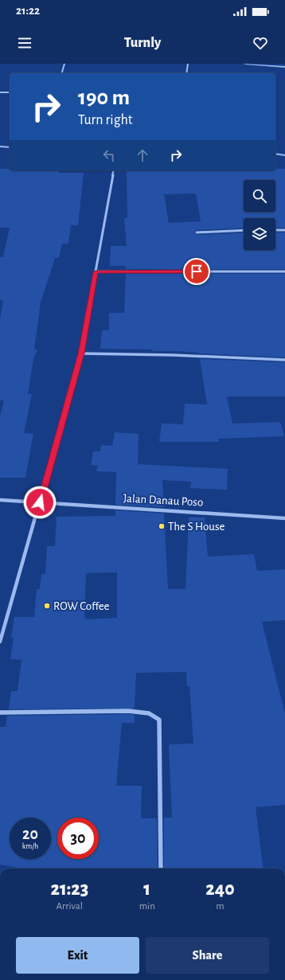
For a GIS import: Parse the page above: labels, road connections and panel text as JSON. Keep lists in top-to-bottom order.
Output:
{
  "streets": {
    "street": ["Jalan Danau Poso"]
  },
  "places": ["The S House", "ROW Coffee"],
  "page": {
    "status": "21:22",
    "header": "Turnly",
    "turn": ["190 m", "Turn right"],
    "speed": "20 km/h",
    "limit": "30",
    "eta": [
      "21:23",
      "Arrival",
      "1",
      "min",
      "240",
      "m"
    ],
    "buttons": ["Exit", "Share"]
  }
}
